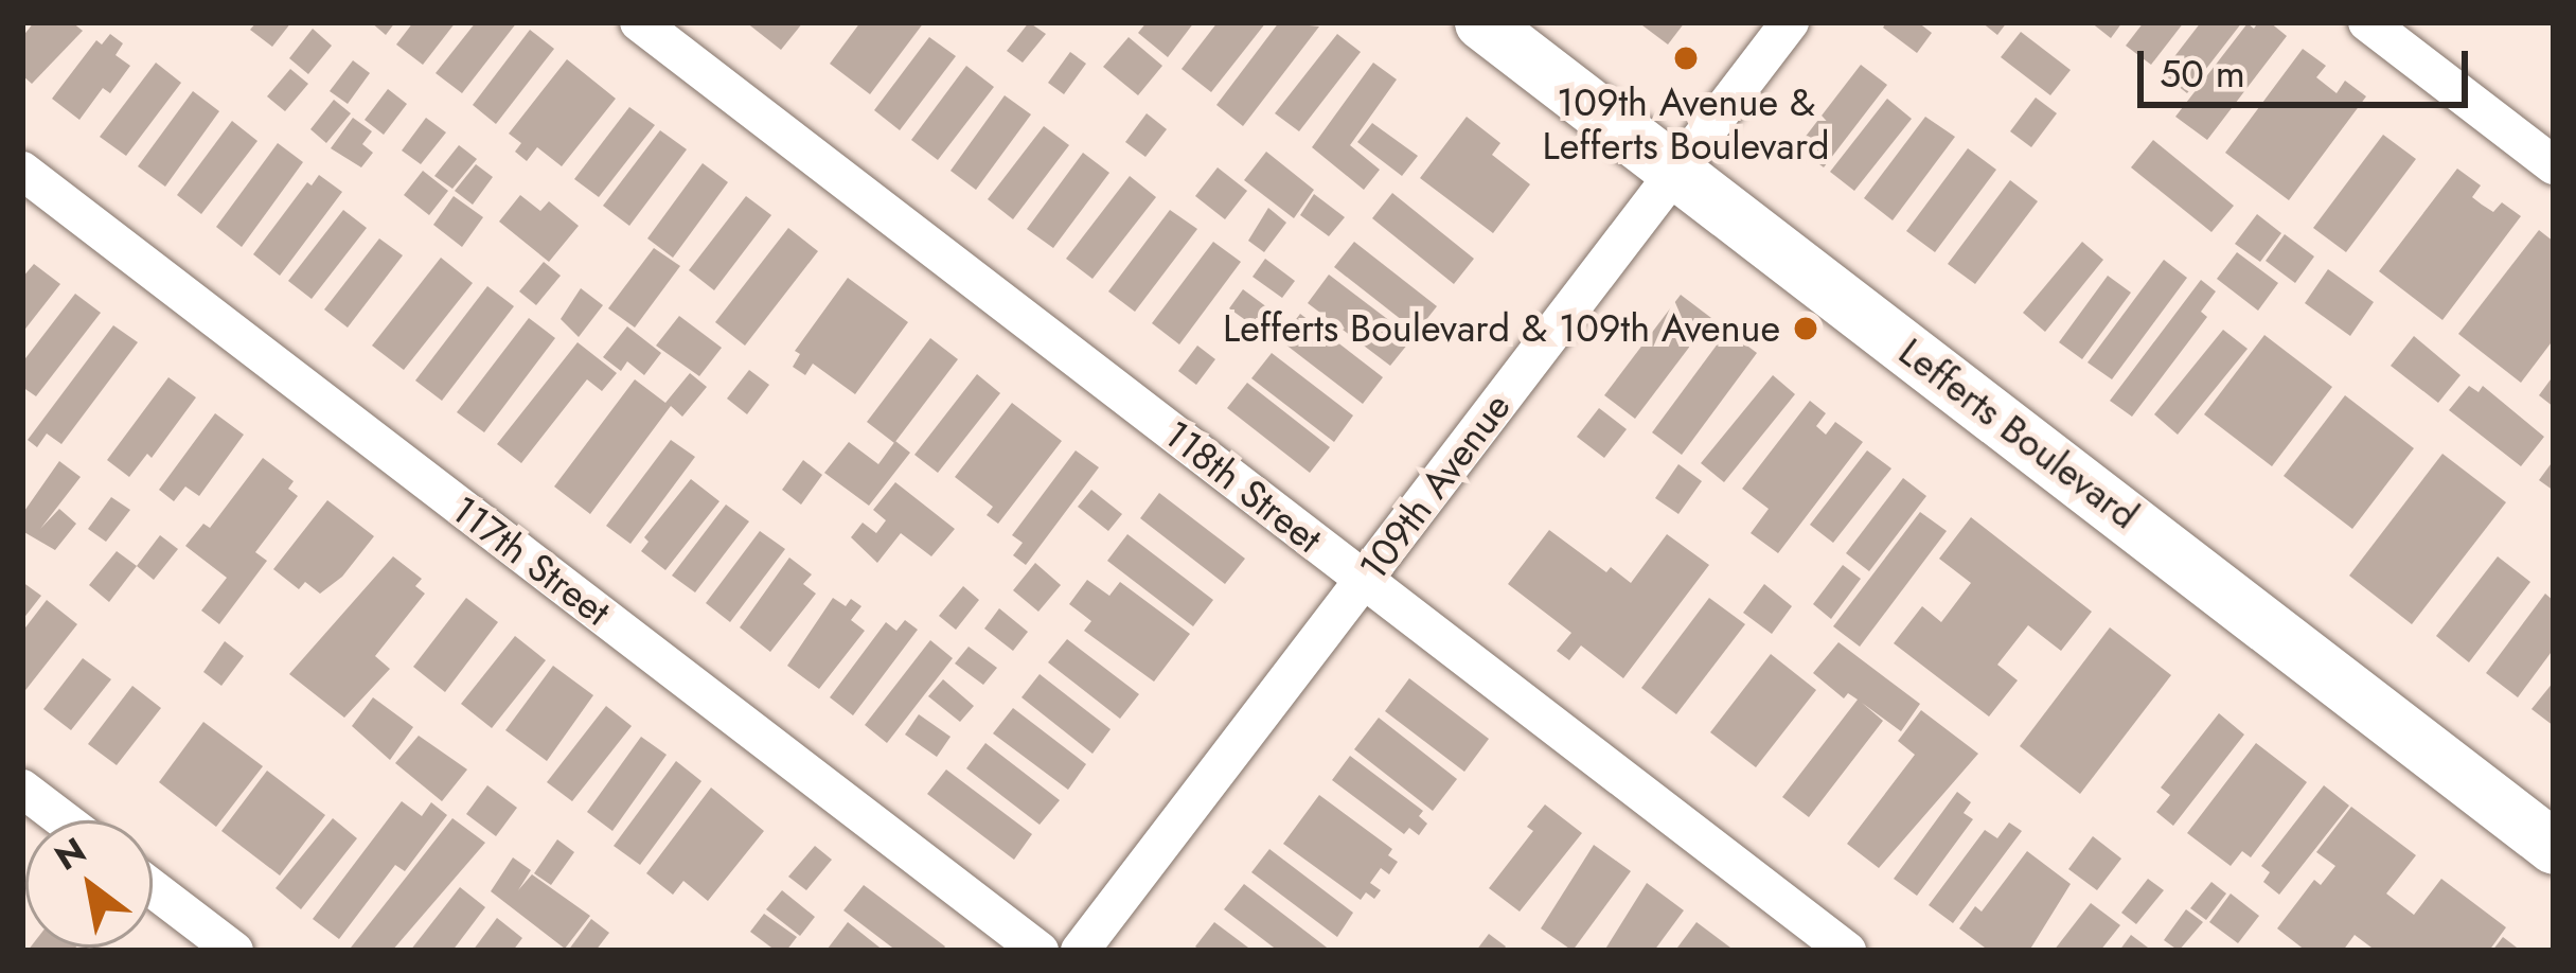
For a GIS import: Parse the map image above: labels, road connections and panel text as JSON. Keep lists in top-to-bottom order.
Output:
{
  "streets": {
    "street": [
      "Lefferts Boulevard",
      "118th Street",
      "109th Avenue",
      "117th Street"
    ]
  },
  "crossings": [
    ["Lefferts Boulevard", "109th Avenue"],
    ["118th Street", "109th Avenue"]
  ],
  "places": ["109th Avenue & Lefferts Boulevard", "Lefferts Boulevard & 109th Avenue"],
  "scale_bar": "50 m",
  "north": "top left"
}
